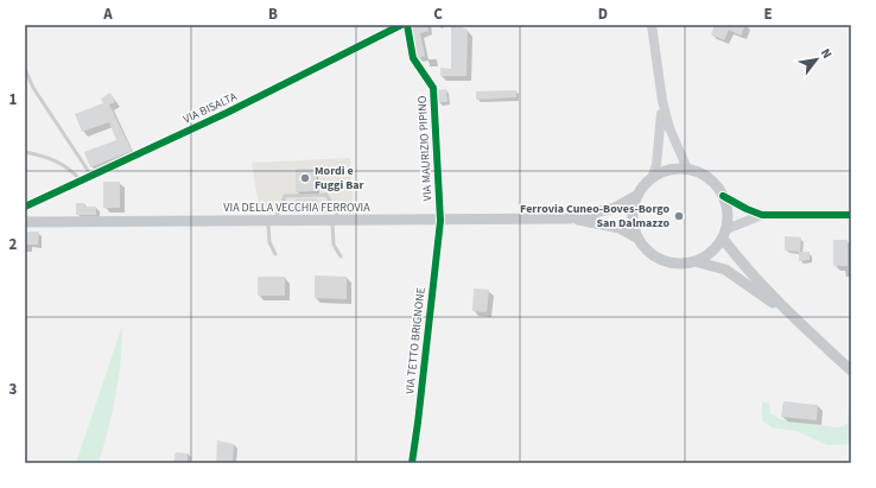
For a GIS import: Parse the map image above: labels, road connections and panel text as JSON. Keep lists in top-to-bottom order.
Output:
{
  "streets": {
    "main road": ["VIA DELLA VECCHIA FERROVIA"],
    "lane": ["VIA BISALTA", "VIA MAURIZIO PIPINO", "VIA TETTO BRIGNONE"]
  },
  "crossings": [
    ["VIA MAURIZIO PIPINO", "VIA DELLA VECCHIA FERROVIA"],
    ["VIA MAURIZIO PIPINO", "VIA TETTO BRIGNONE"],
    ["VIA DELLA VECCHIA FERROVIA", "VIA TETTO BRIGNONE"]
  ],
  "places": ["Mordi e Fuggi Bar", "Ferrovia Cuneo-Boves-Borgo San Dalmazzo"],
  "north": "top right",
  "grid": {
    "columns": [
      "A",
      "B",
      "C",
      "D",
      "E"
    ],
    "rows": ["1", "2", "3"]
  }
}
